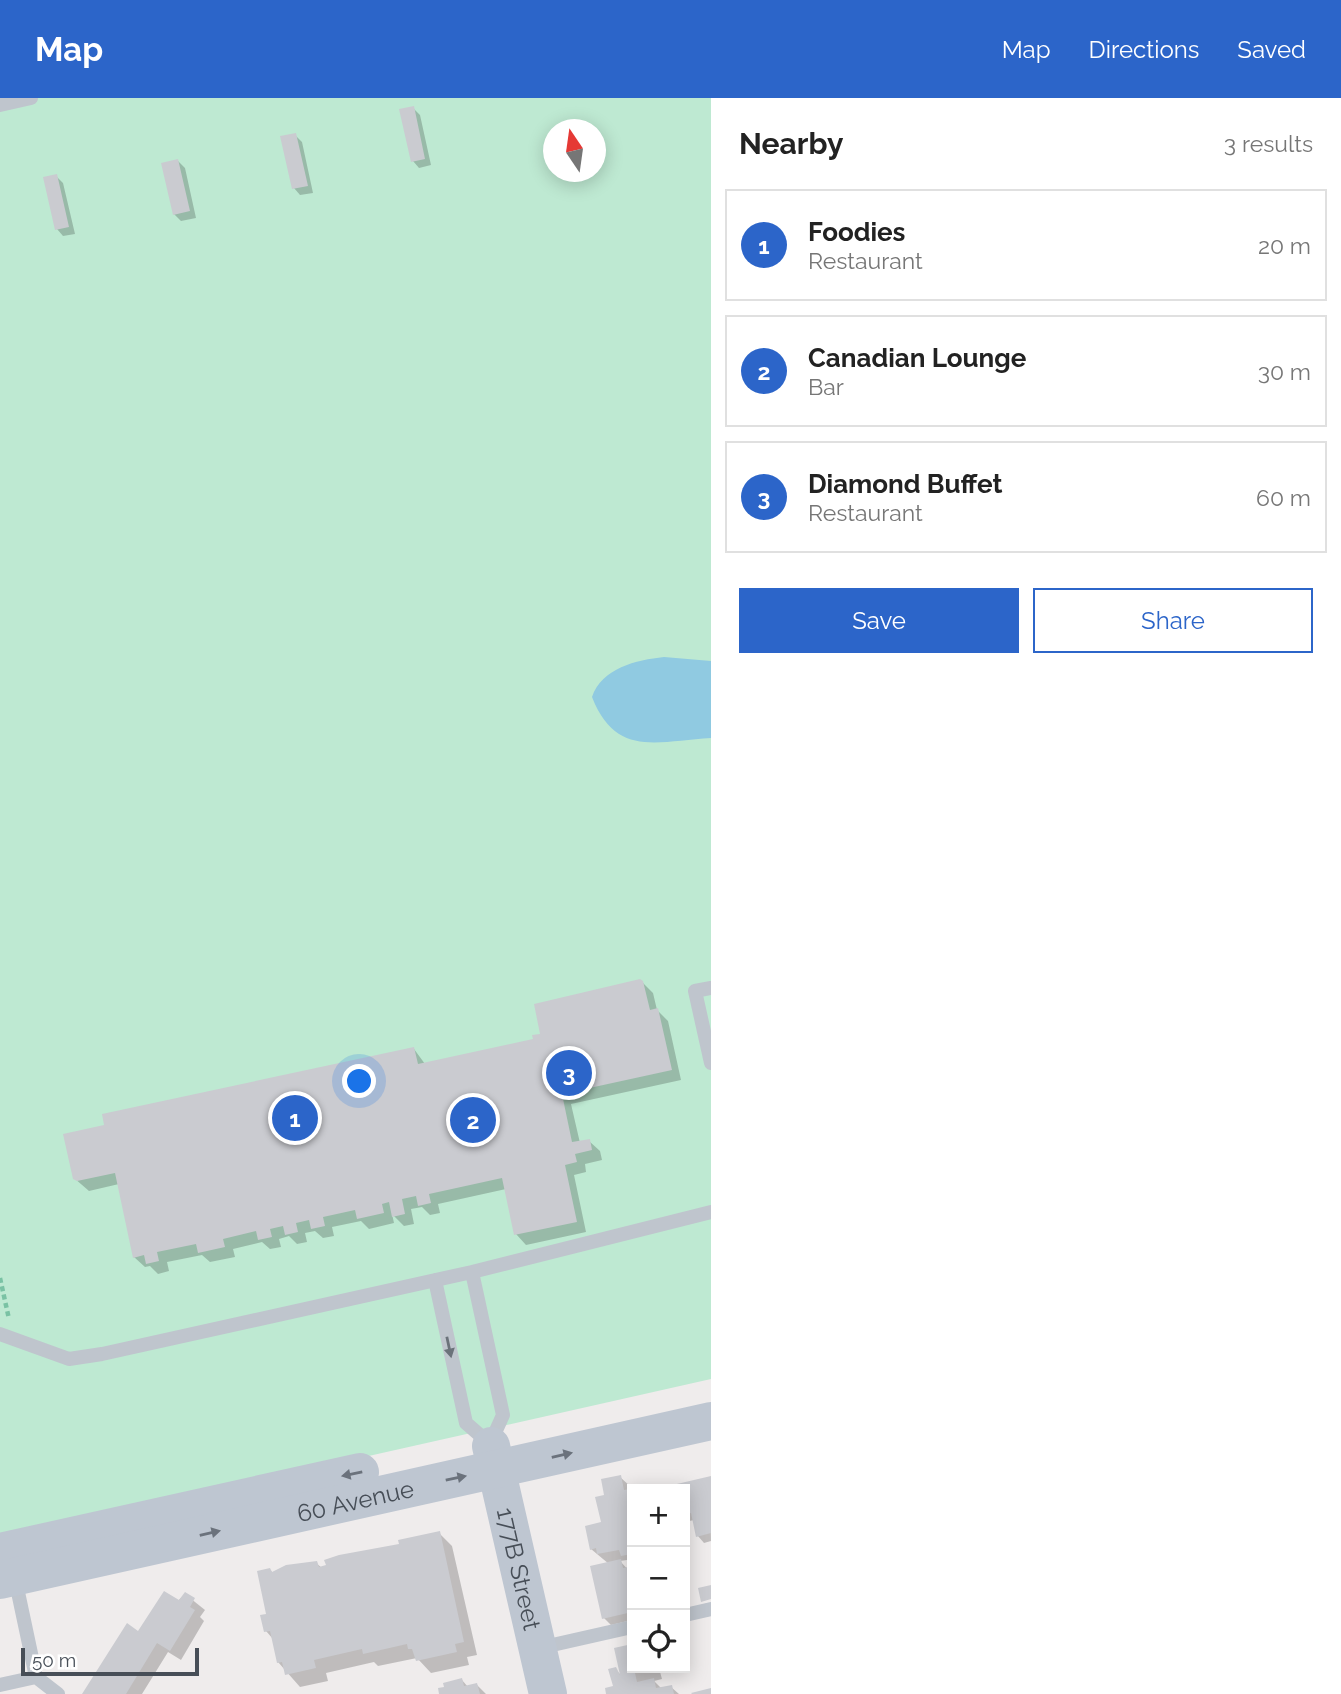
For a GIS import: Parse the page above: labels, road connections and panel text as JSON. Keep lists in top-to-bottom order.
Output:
{
  "streets": {
    "main road": ["60 Avenue", "177B Street"]
  },
  "crossings": [
    ["60 Avenue", "177B Street"]
  ],
  "scale_bar": "50 m",
  "north": "top",
  "page": {
    "header": "Map",
    "nav": ["Map", "Directions", "Saved"],
    "heading": ["Nearby", "3 results"],
    "list": [
      {
        "mark": "1",
        "name": "Foodies",
        "note": "Restaurant",
        "value": "20 m"
      },
      {
        "mark": "2",
        "name": "Canadian Lounge",
        "note": "Bar",
        "value": "30 m"
      },
      {
        "mark": "3",
        "name": "Diamond Buffet",
        "note": "Restaurant",
        "value": "60 m"
      }
    ],
    "buttons": ["Save", "Share"],
    "pins": ["3", "1", "2"],
    "map_buttons": ["+", "−"],
    "scale": "50 m"
  }
}
